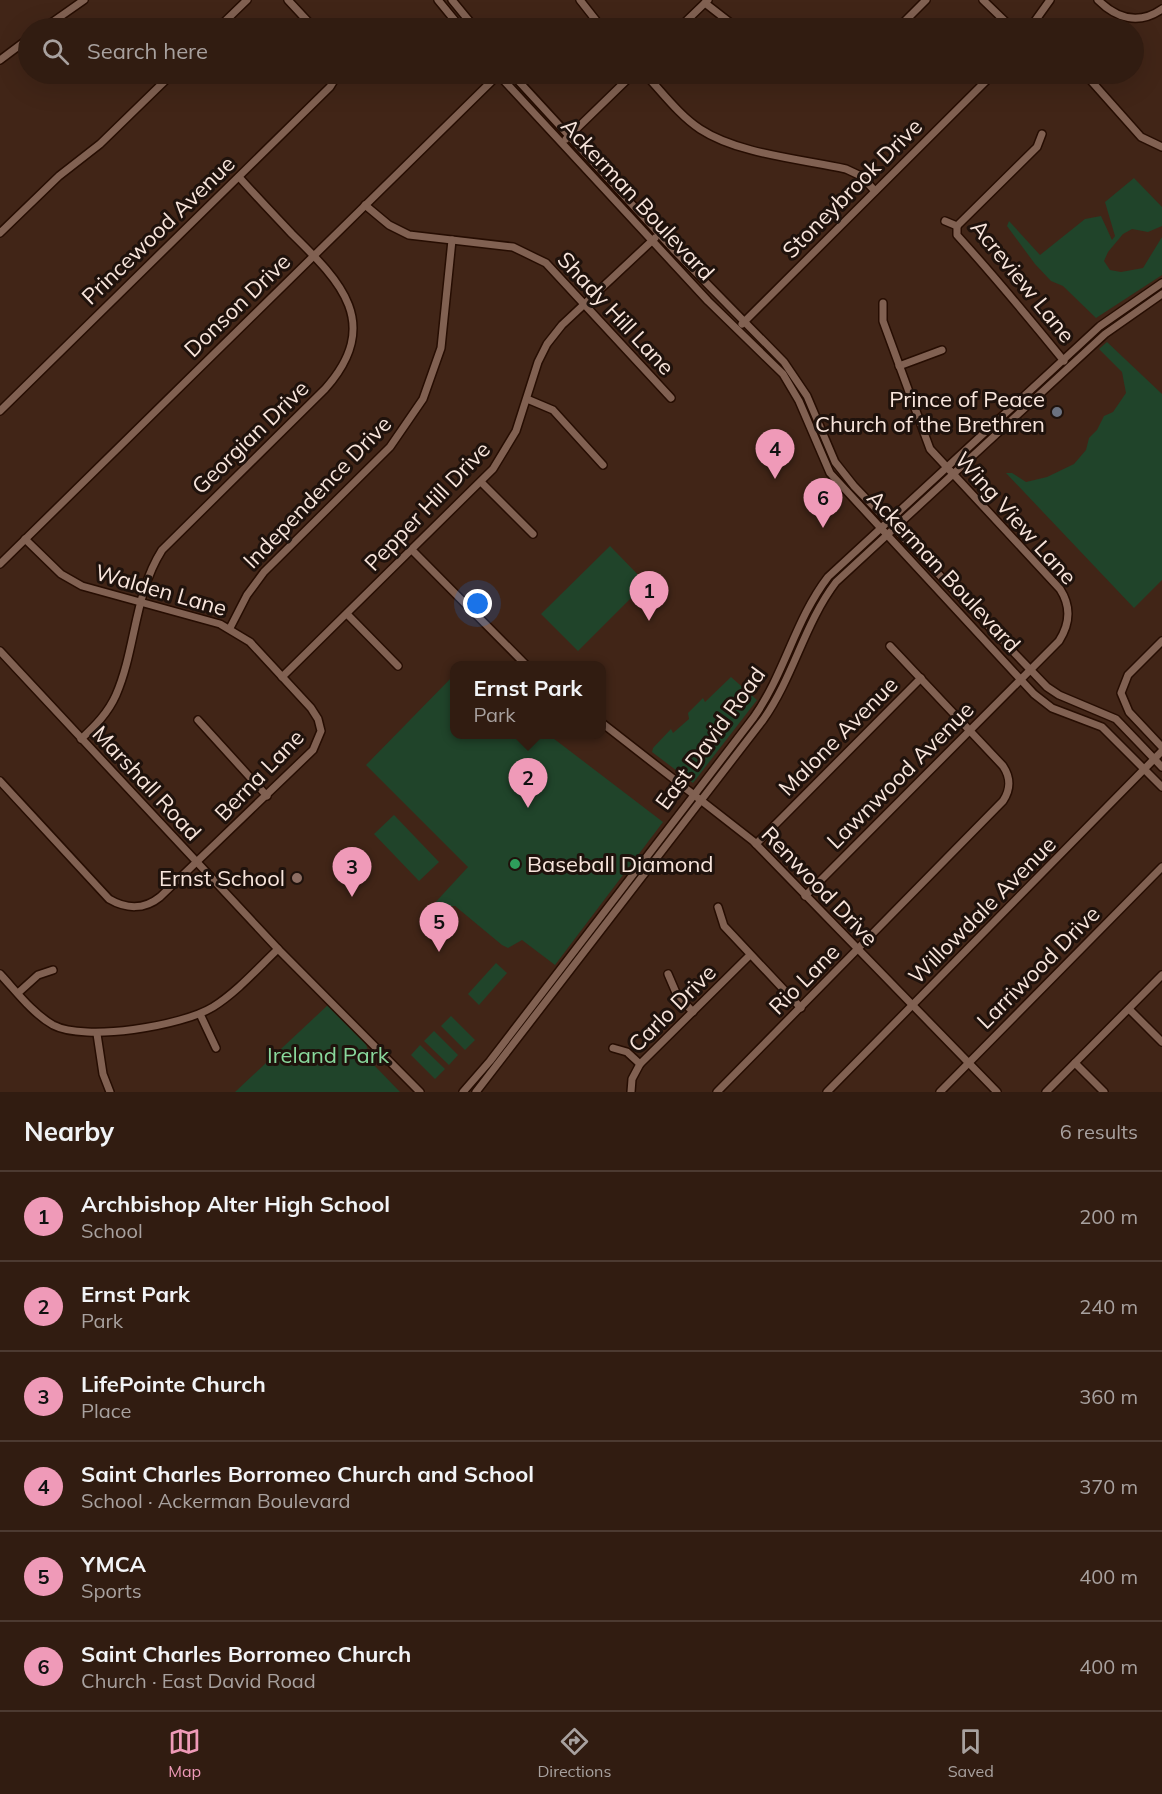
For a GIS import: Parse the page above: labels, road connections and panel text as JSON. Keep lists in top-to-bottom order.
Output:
{
  "streets": {
    "street": [
      "Stoneybrook Drive",
      "Ackerman Boulevard",
      "Princewood Avenue",
      "Acreview Lane",
      "Donson Drive",
      "Shady Hill Lane",
      "Georgian Drive",
      "Independence Drive",
      "Pepper Hill Drive",
      "Wing View Lane",
      "Walden Lane",
      "Malone Avenue",
      "East David Road",
      "Berna Lane",
      "Lawnwood Avenue",
      "Marshall Road",
      "Renwood Drive",
      "Willowdale Avenue",
      "Larriwood Drive",
      "Rio Lane",
      "Carlo Drive"
    ]
  },
  "crossings": [
    ["Stoneybrook Drive", "Ackerman Boulevard"],
    ["Ackerman Boulevard", "Pepper Hill Drive"],
    ["Ackerman Boulevard", "Wing View Lane"],
    ["Ackerman Boulevard", "East David Road"],
    ["Ackerman Boulevard", "Lawnwood Avenue"],
    ["Ackerman Boulevard", "Willowdale Avenue"],
    ["Princewood Avenue", "Georgian Drive"],
    ["Acreview Lane", "East David Road"],
    ["Donson Drive", "Shady Hill Lane"],
    ["Donson Drive", "Georgian Drive"],
    ["Donson Drive", "Walden Lane"],
    ["Shady Hill Lane", "Independence Drive"],
    ["Shady Hill Lane", "Pepper Hill Drive"],
    ["Georgian Drive", "Walden Lane"],
    ["Georgian Drive", "Marshall Road"],
    ["Independence Drive", "Walden Lane"],
    ["Pepper Hill Drive", "Walden Lane"],
    ["Wing View Lane", "East David Road"],
    ["Wing View Lane", "Lawnwood Avenue"],
    ["Walden Lane", "Berna Lane"],
    ["Malone Avenue", "Renwood Drive"],
    ["East David Road", "Renwood Drive"],
    ["Berna Lane", "Marshall Road"],
    ["Lawnwood Avenue", "Renwood Drive"],
    ["Lawnwood Avenue", "Rio Lane"],
    ["Renwood Drive", "Willowdale Avenue"],
    ["Renwood Drive", "Larriwood Drive"],
    ["Renwood Drive", "Rio Lane"]
  ],
  "parks": ["Ireland Park"],
  "places": ["Prince of Peace Church of the Brethren", "Baseball Diamond", "Ernst School"],
  "page": {
    "search": "Search here",
    "pins": [
      "4",
      "6",
      "1",
      "2",
      "3",
      "5"
    ],
    "popup": ["Ernst Park", "Park"],
    "heading": ["Nearby", "6 results"],
    "list": [
      {
        "mark": "1",
        "name": "Archbishop Alter High School",
        "note": "School",
        "value": "200 m"
      },
      {
        "mark": "2",
        "name": "Ernst Park",
        "note": "Park",
        "value": "240 m"
      },
      {
        "mark": "3",
        "name": "LifePointe Church",
        "note": "Place",
        "value": "360 m"
      },
      {
        "mark": "4",
        "name": "Saint Charles Borromeo Church and School",
        "note": "School · Ackerman Boulevard",
        "value": "370 m"
      },
      {
        "mark": "5",
        "name": "YMCA",
        "note": "Sports",
        "value": "400 m"
      },
      {
        "mark": "6",
        "name": "Saint Charles Borromeo Church",
        "note": "Church · East David Road",
        "value": "400 m"
      }
    ],
    "nav": ["Map", "Directions", "Saved"]
  }
}
